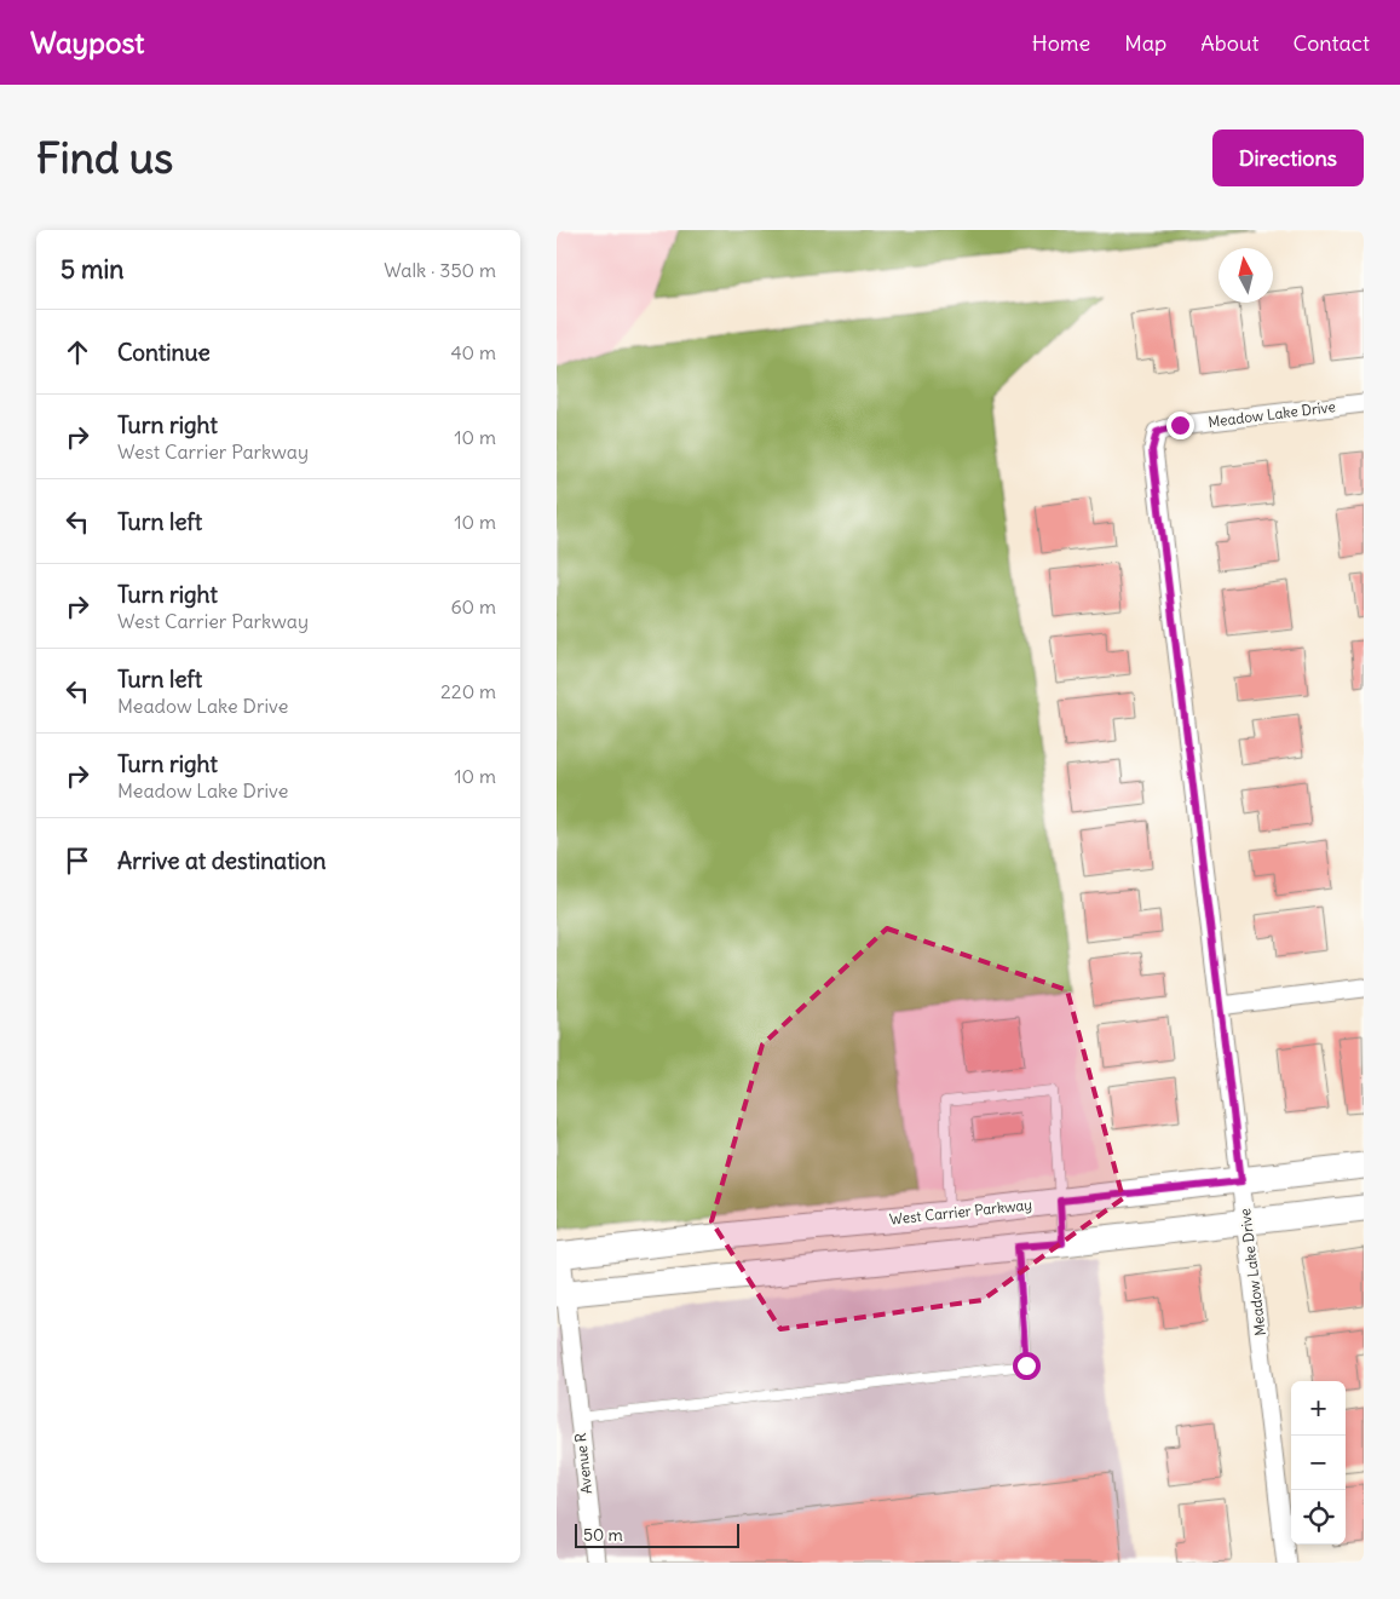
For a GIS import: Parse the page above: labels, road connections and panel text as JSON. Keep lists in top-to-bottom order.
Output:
{
  "streets": {
    "main road": ["West Carrier Parkway"],
    "street": ["Meadow Lake Drive", "Avenue R"]
  },
  "crossings": [
    ["Meadow Lake Drive", "West Carrier Parkway"],
    ["West Carrier Parkway", "Avenue R"]
  ],
  "scale_bar": "50 m",
  "north": "top",
  "page": {
    "header": "Waypost",
    "nav": [
      "Home",
      "Map",
      "About",
      "Contact"
    ],
    "buttons": "Directions",
    "title": "Find us",
    "heading": ["5 min", "Walk · 350 m"],
    "list": [
      ["Continue", "40 m"],
      ["Turn right", "West Carrier Parkway", "10 m"],
      ["Turn left", "10 m"],
      ["Turn right", "West Carrier Parkway", "60 m"],
      ["Turn left", "Meadow Lake Drive", "220 m"],
      ["Turn right", "Meadow Lake Drive", "10 m"],
      "Arrive at destination"
    ],
    "map_buttons": ["+", "−"],
    "scale": "50 m"
  }
}
